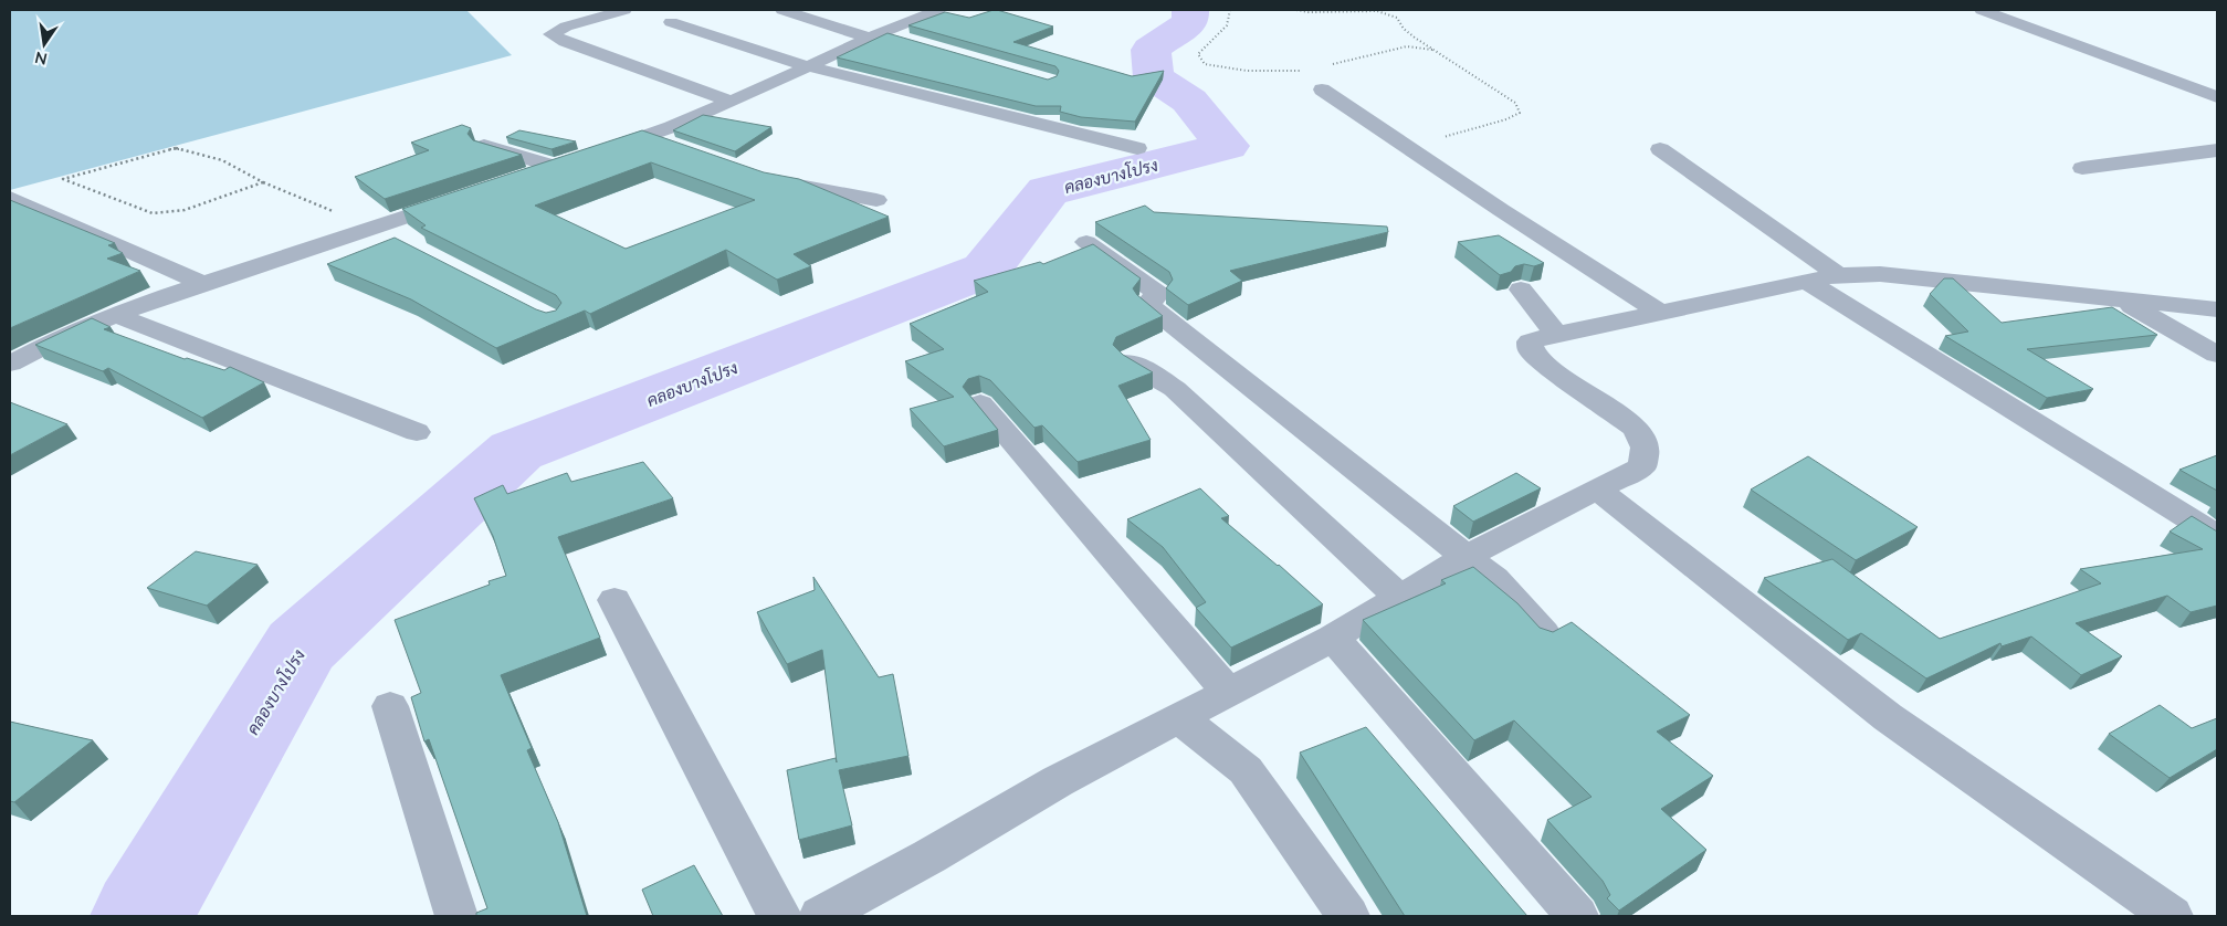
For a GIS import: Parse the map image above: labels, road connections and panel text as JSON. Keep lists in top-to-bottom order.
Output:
{
  "water": ["คลองบางโปรง"],
  "north": "bottom"
}
